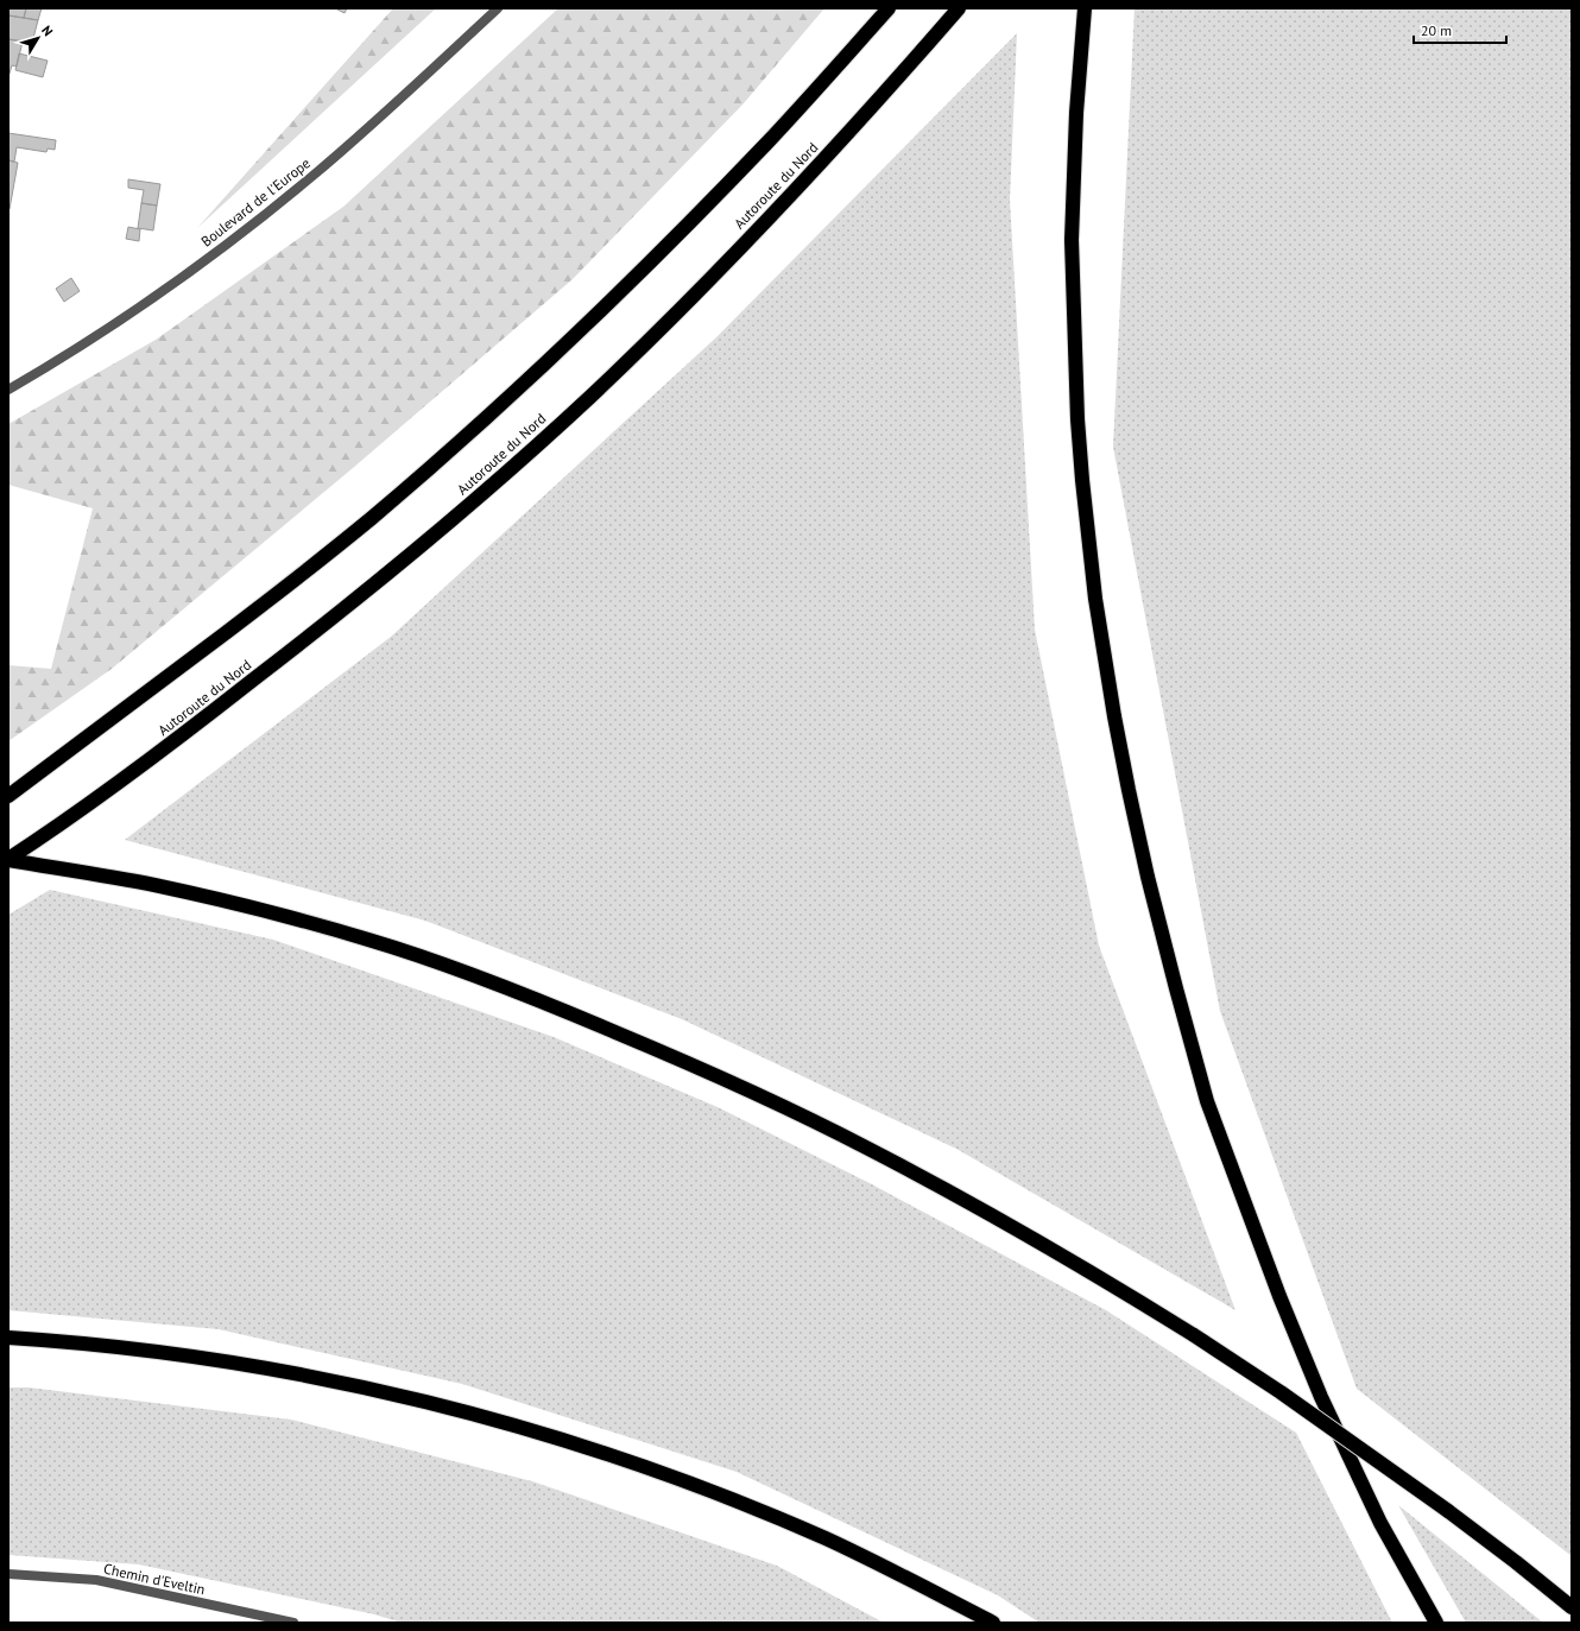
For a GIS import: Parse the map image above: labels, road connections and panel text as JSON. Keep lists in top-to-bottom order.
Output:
{
  "streets": {
    "highway": ["Autoroute du Nord"],
    "street": ["Boulevard de l'Europe", "Chemin d'Eveltin"]
  },
  "scale_bar": "20 m",
  "north": "top right"
}
